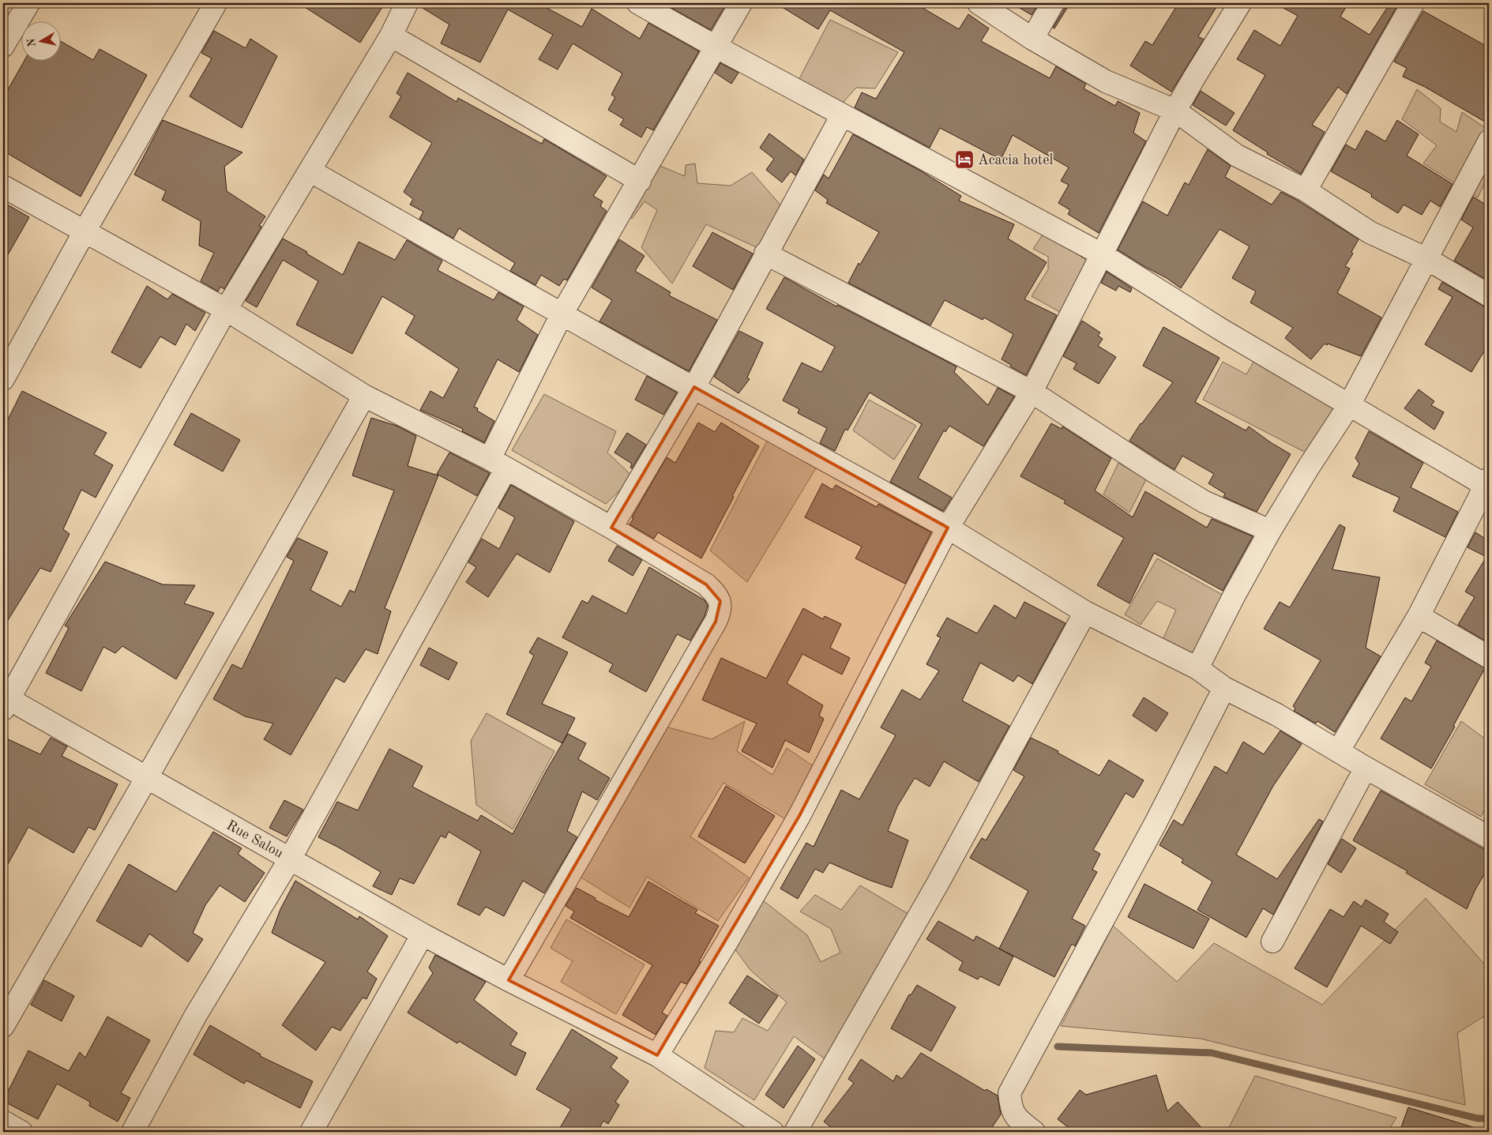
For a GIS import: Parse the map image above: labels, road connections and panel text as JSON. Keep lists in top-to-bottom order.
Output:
{
  "streets": {
    "street": ["Rue Salou"]
  },
  "places": {
    "hotel": ["Acacia hotel"]
  },
  "north": "left"
}
